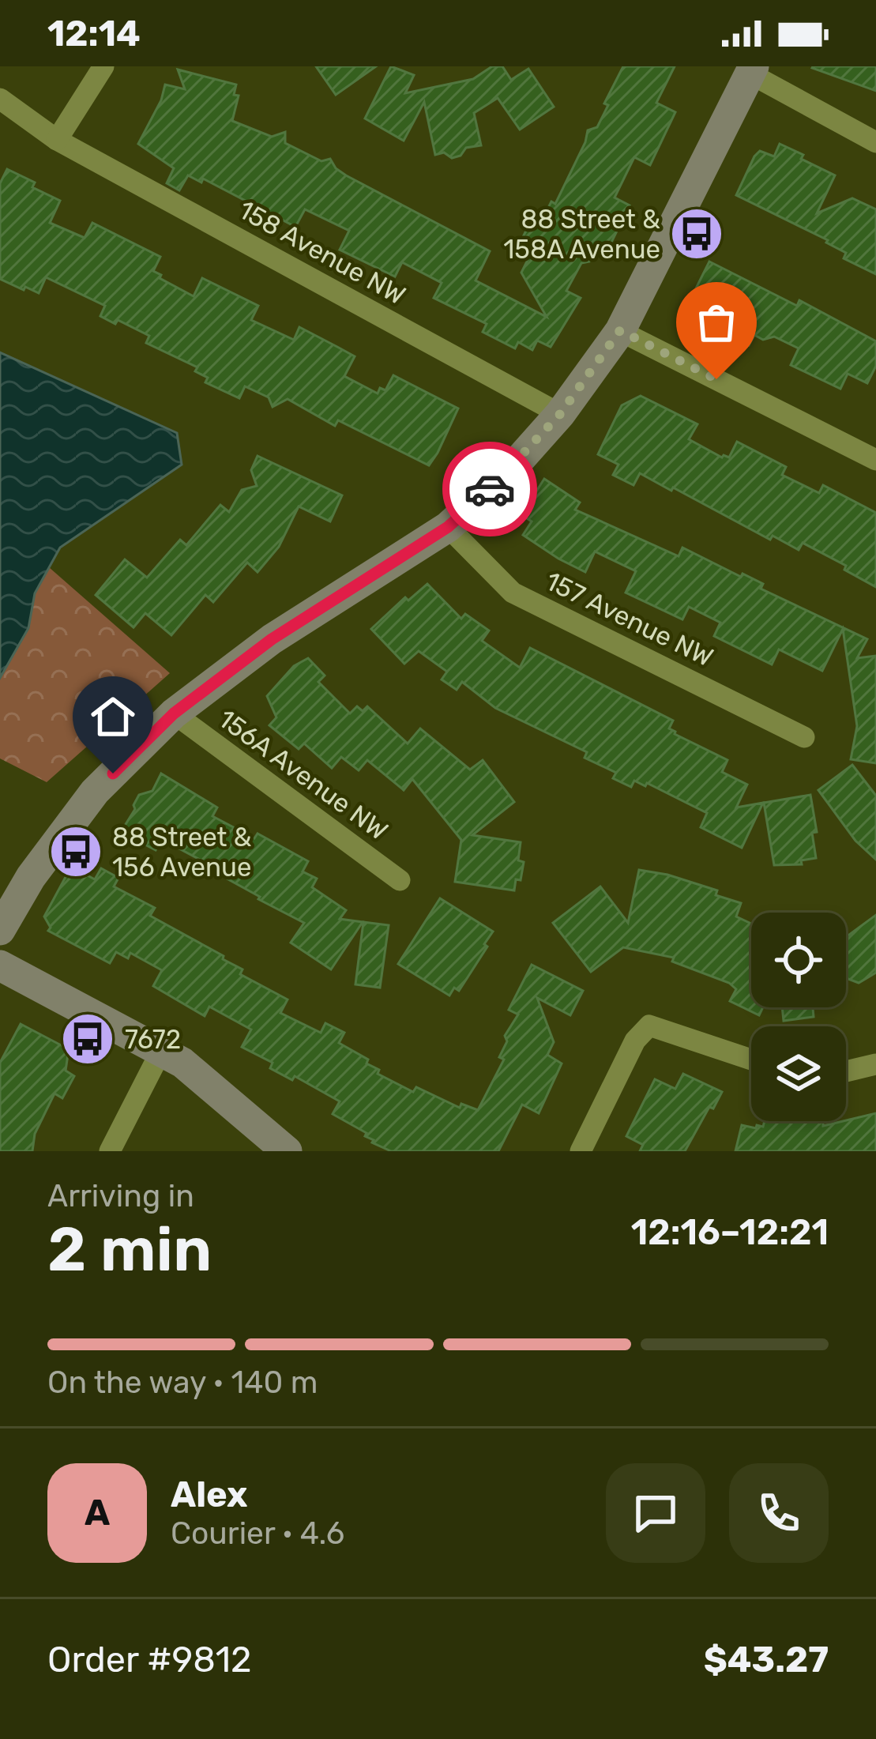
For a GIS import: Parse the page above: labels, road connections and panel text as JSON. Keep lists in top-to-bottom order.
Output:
{
  "streets": {
    "street": ["158 Avenue NW", "157 Avenue NW", "156A Avenue NW"]
  },
  "places": {
    "bus stop": ["88 Street & 158A Avenue", "88 Street & 156 Avenue", "7672"]
  },
  "page": {
    "status": "12:14",
    "heading": ["2 min", "Arriving in", "12:16–12:21"],
    "panel": [
      "Alex",
      "Courier · 4.6",
      "Order #9812",
      "$43.27"
    ],
    "bar": "On the way · 140 m",
    "round": "A"
  }
}
